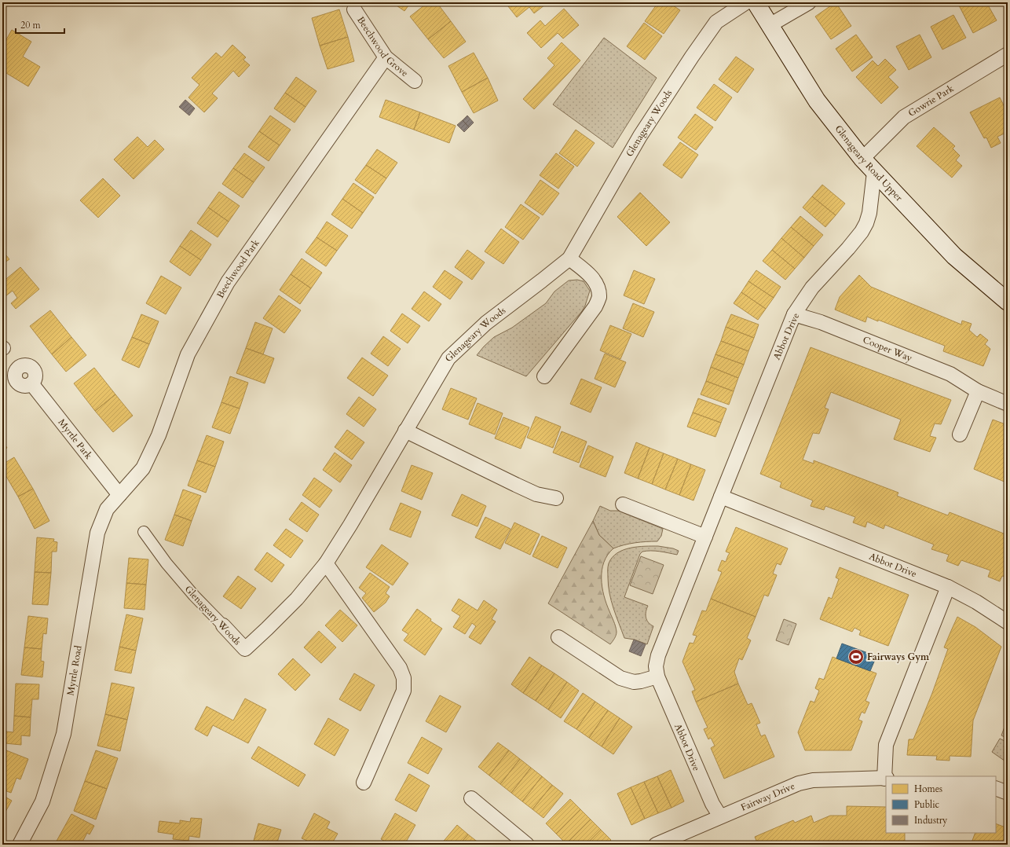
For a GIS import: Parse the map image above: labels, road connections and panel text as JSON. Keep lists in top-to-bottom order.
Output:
{
  "streets": {
    "main road": ["Glenageary Road Upper"],
    "street": [
      "Beechwood Grove",
      "Gowrie Park",
      "Glenageary Woods",
      "Beechwood Park",
      "Abbot Drive",
      "Cooper Way",
      "Myrtle Park",
      "Myrtle Road",
      "Fairway Drive"
    ]
  },
  "crossings": [
    ["Beechwood Grove", "Beechwood Park"],
    ["Gowrie Park", "Glenageary Road Upper"],
    ["Glenageary Road Upper", "Abbot Drive"],
    ["Beechwood Park", "Myrtle Park"],
    ["Beechwood Park", "Myrtle Road"],
    ["Abbot Drive", "Cooper Way"],
    ["Abbot Drive", "Fairway Drive"],
    ["Myrtle Park", "Myrtle Road"]
  ],
  "places": {
    "sports": ["Fairways Gym"]
  },
  "legend": ["Homes", "Public", "Industry"],
  "scale_bar": "20 m"
}
